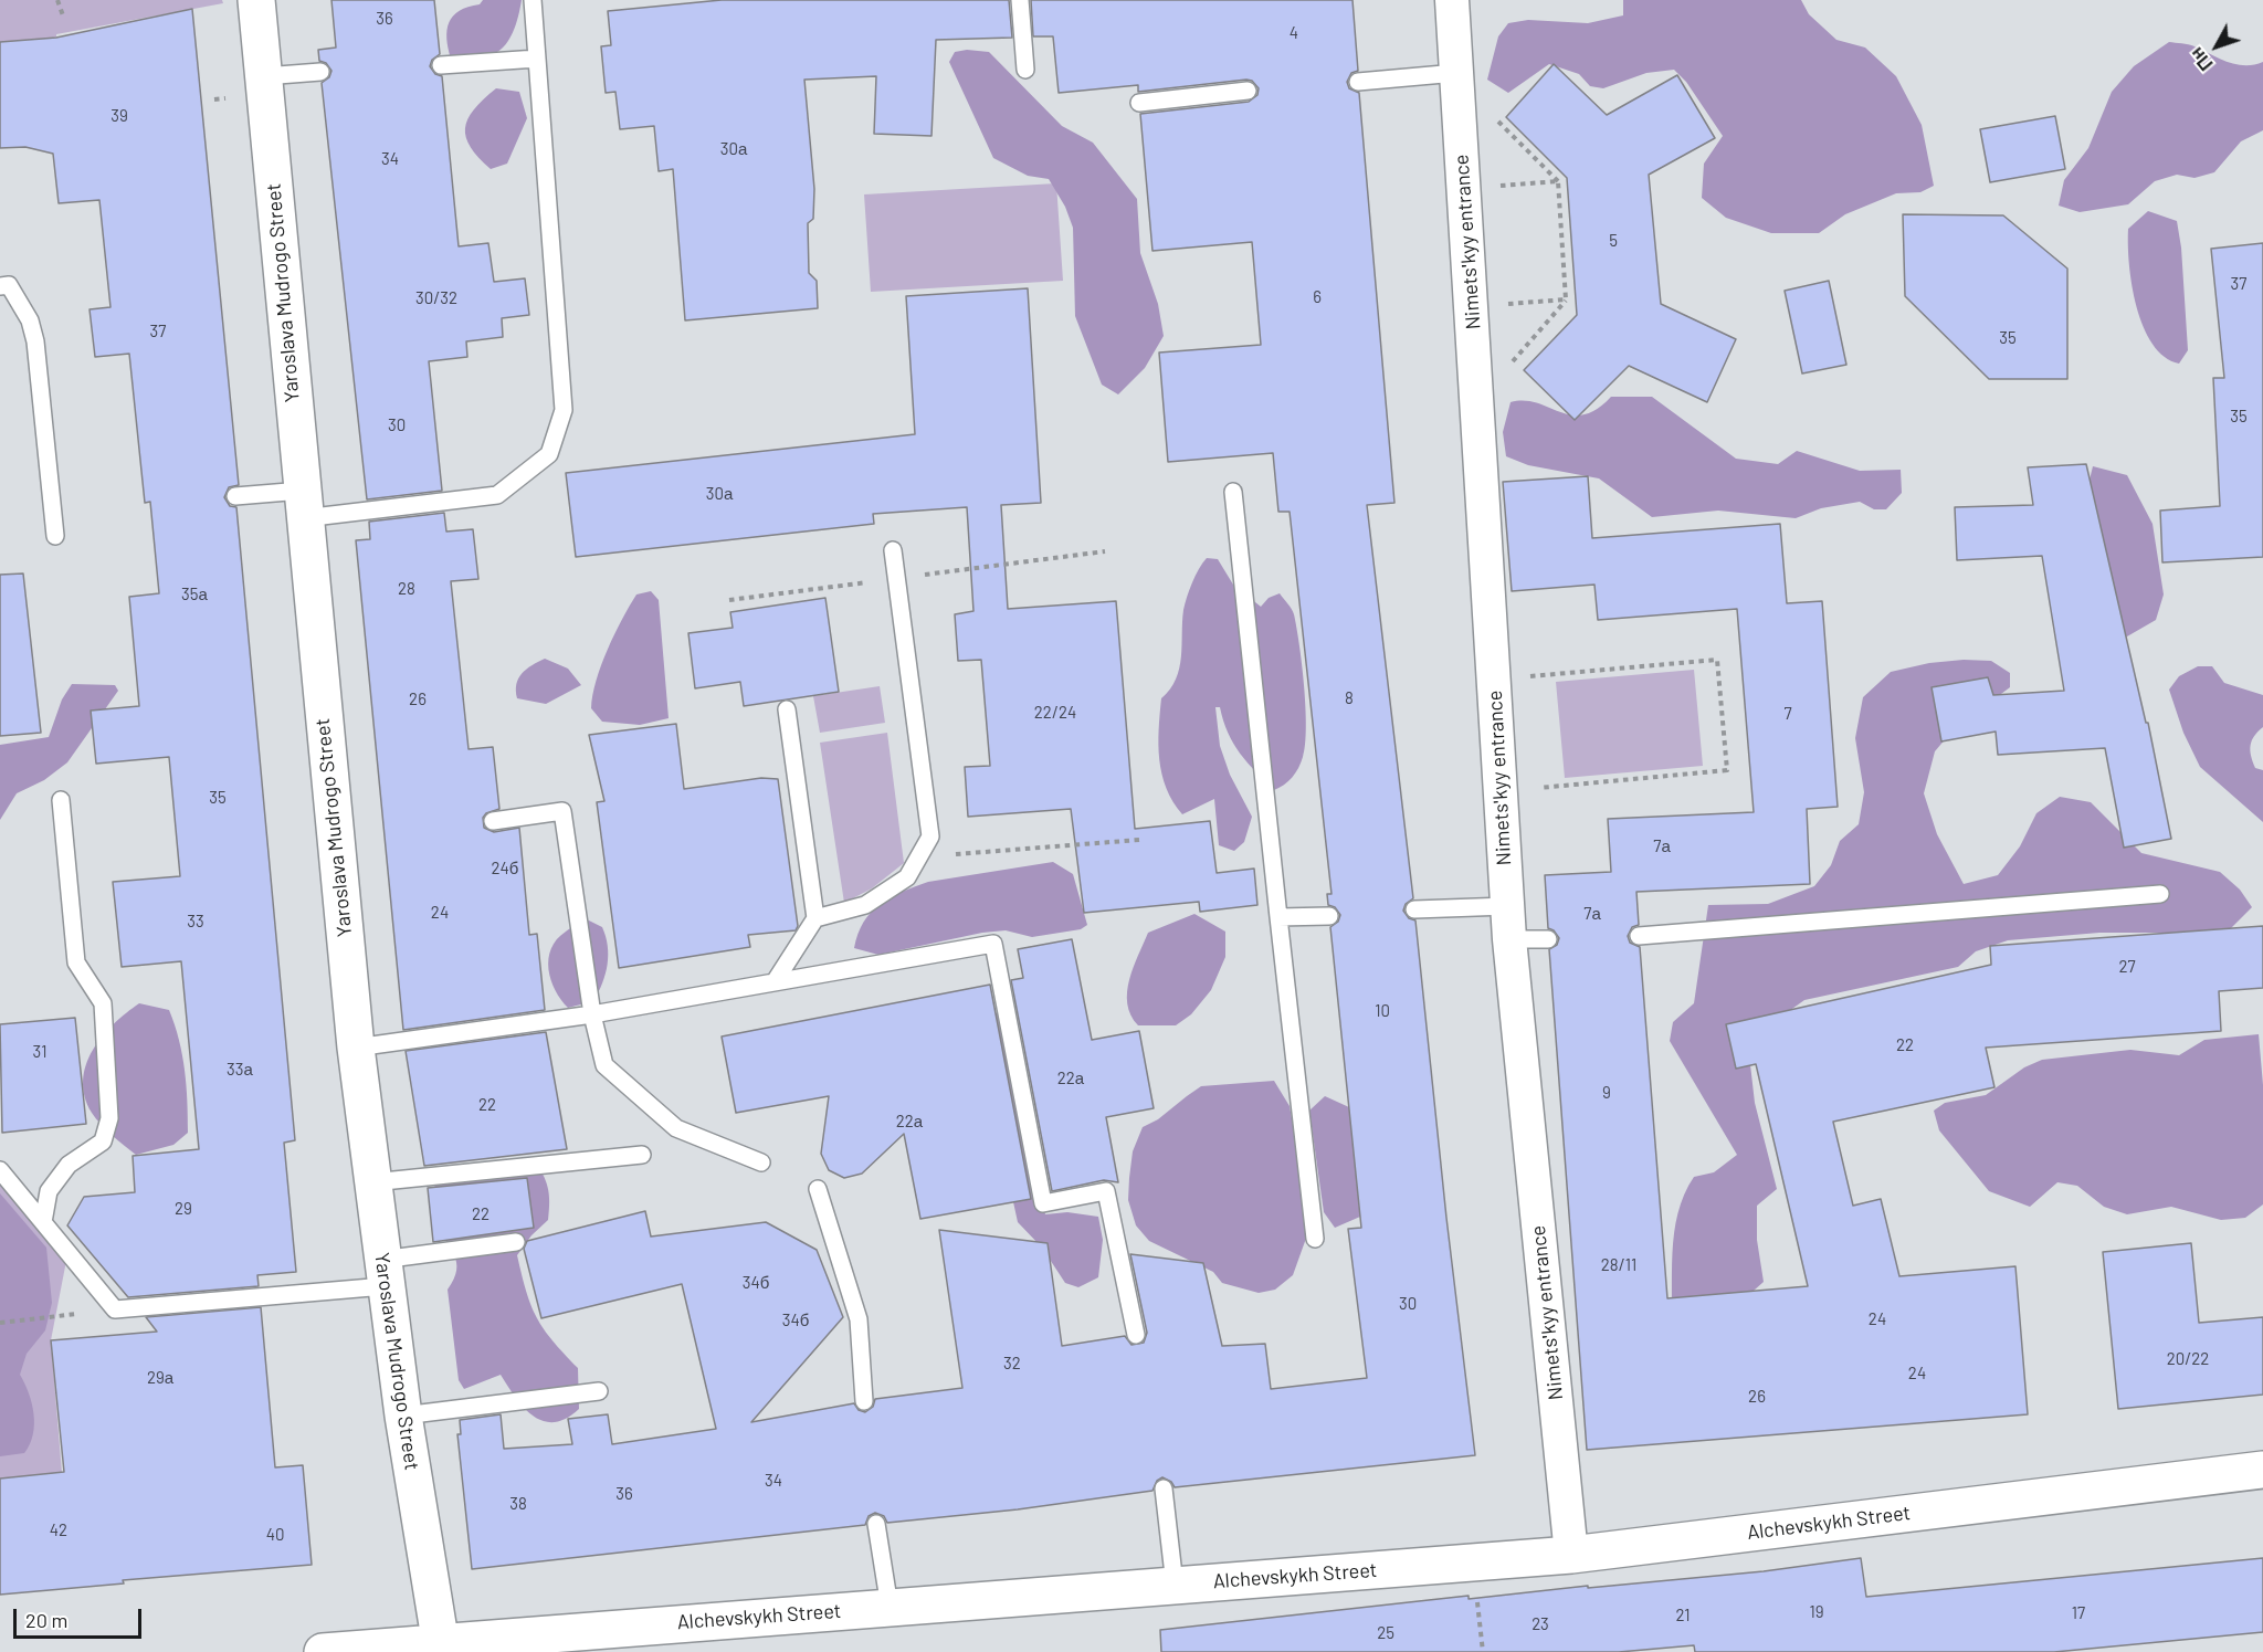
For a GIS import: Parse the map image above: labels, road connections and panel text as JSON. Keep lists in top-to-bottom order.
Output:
{
  "streets": {
    "street": ["Nimetsʹkyy entrance", "Yaroslava Mudrogo Street", "Alchevskykh Street"]
  },
  "crossings": [
    ["Nimetsʹkyy entrance", "Alchevskykh Street"],
    ["Yaroslava Mudrogo Street", "Alchevskykh Street"]
  ],
  "house_numbers": [
    "36",
    "4",
    "39",
    "30а",
    "34",
    "5",
    "37",
    "6",
    "30/32",
    "37",
    "35",
    "35",
    "30",
    "30а",
    "28",
    "35а",
    "8",
    "26",
    "22/24",
    "7",
    "35",
    "7а",
    "24б",
    "24",
    "7а",
    "33",
    "27",
    "10",
    "22",
    "31",
    "33а",
    "22а",
    "9",
    "22",
    "22а",
    "29",
    "22",
    "28/11",
    "34б",
    "30",
    "24",
    "34б",
    "20/22",
    "32",
    "24",
    "29а",
    "26",
    "34",
    "36",
    "38",
    "42",
    "40",
    "19",
    "17",
    "21",
    "23",
    "25"
  ],
  "scale_bar": "20 m",
  "north": "bottom left"
}
